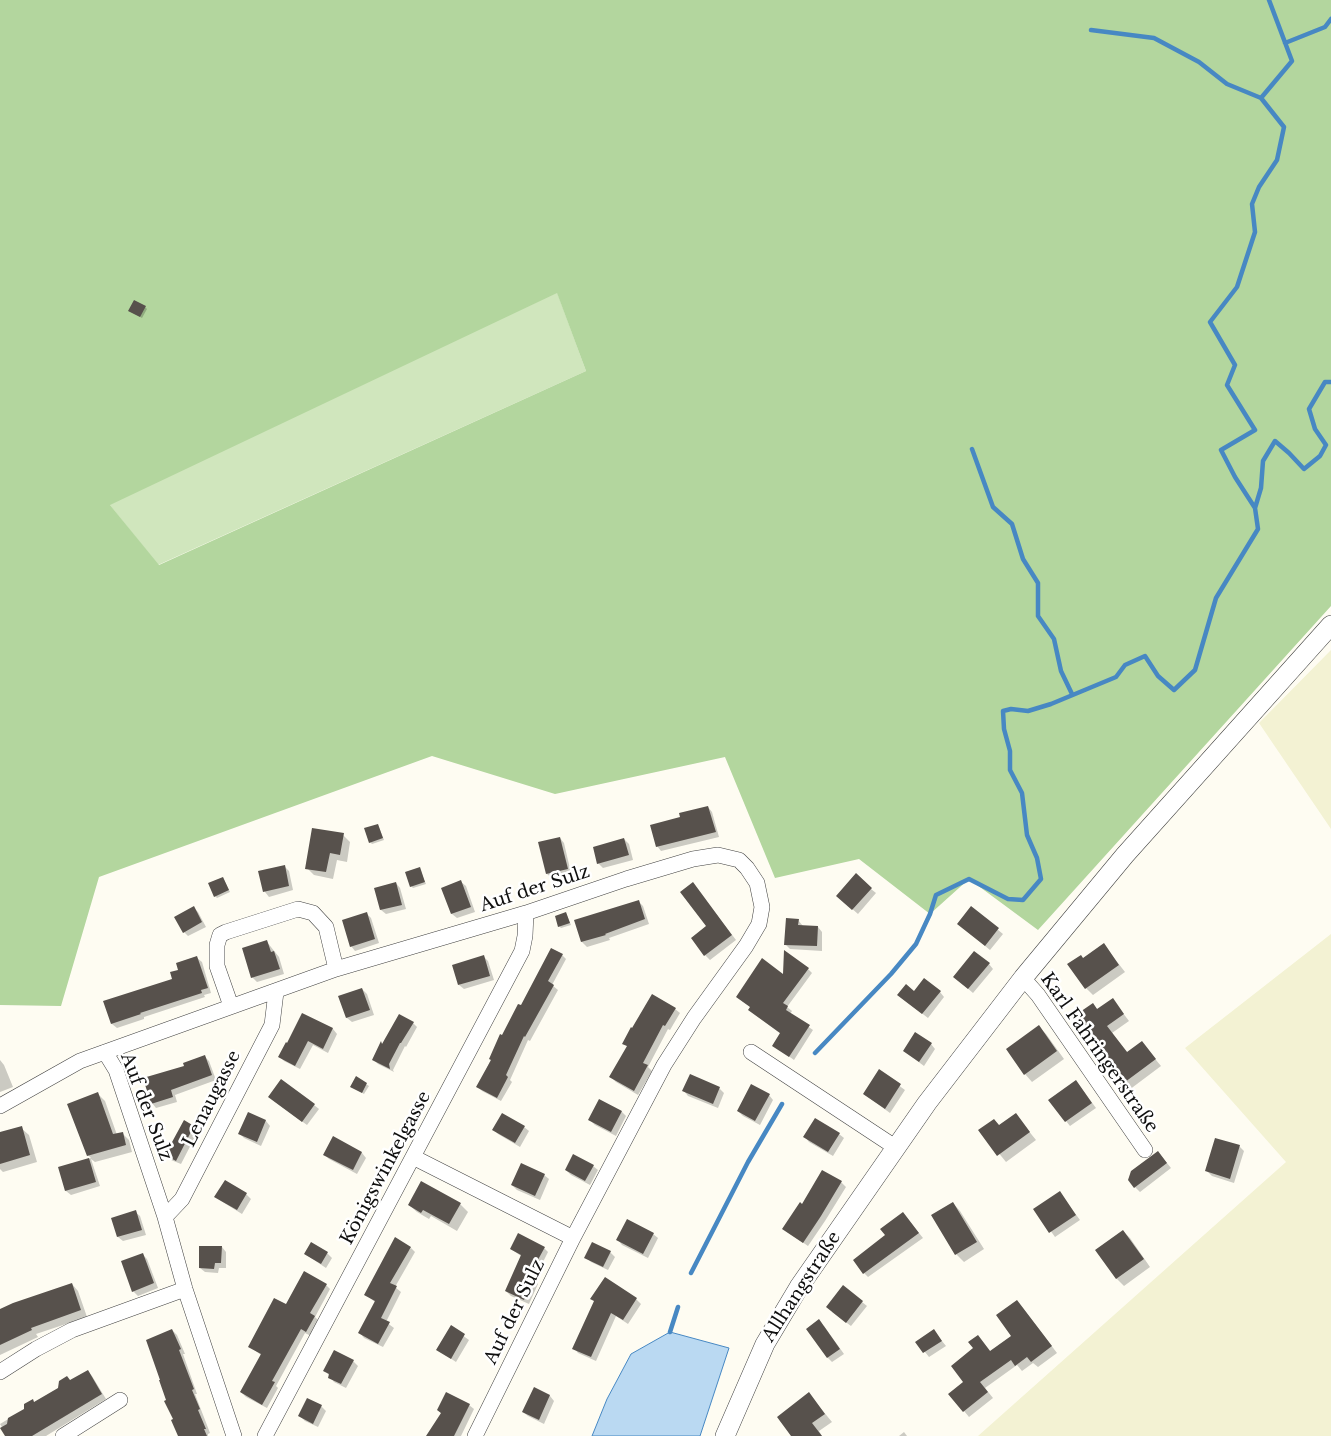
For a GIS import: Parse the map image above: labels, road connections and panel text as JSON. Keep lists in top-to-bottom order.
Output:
{
  "streets": {
    "street": [
      "Auf der Sulz",
      "Karl Fahringerstraße",
      "Lenaugasse",
      "Königswinkelgasse",
      "Allhangstraße"
    ]
  },
  "crossings": [
    ["Auf der Sulz", "Lenaugasse"],
    ["Auf der Sulz", "Königswinkelgasse"],
    ["Karl Fahringerstraße", "Allhangstraße"]
  ]
}
